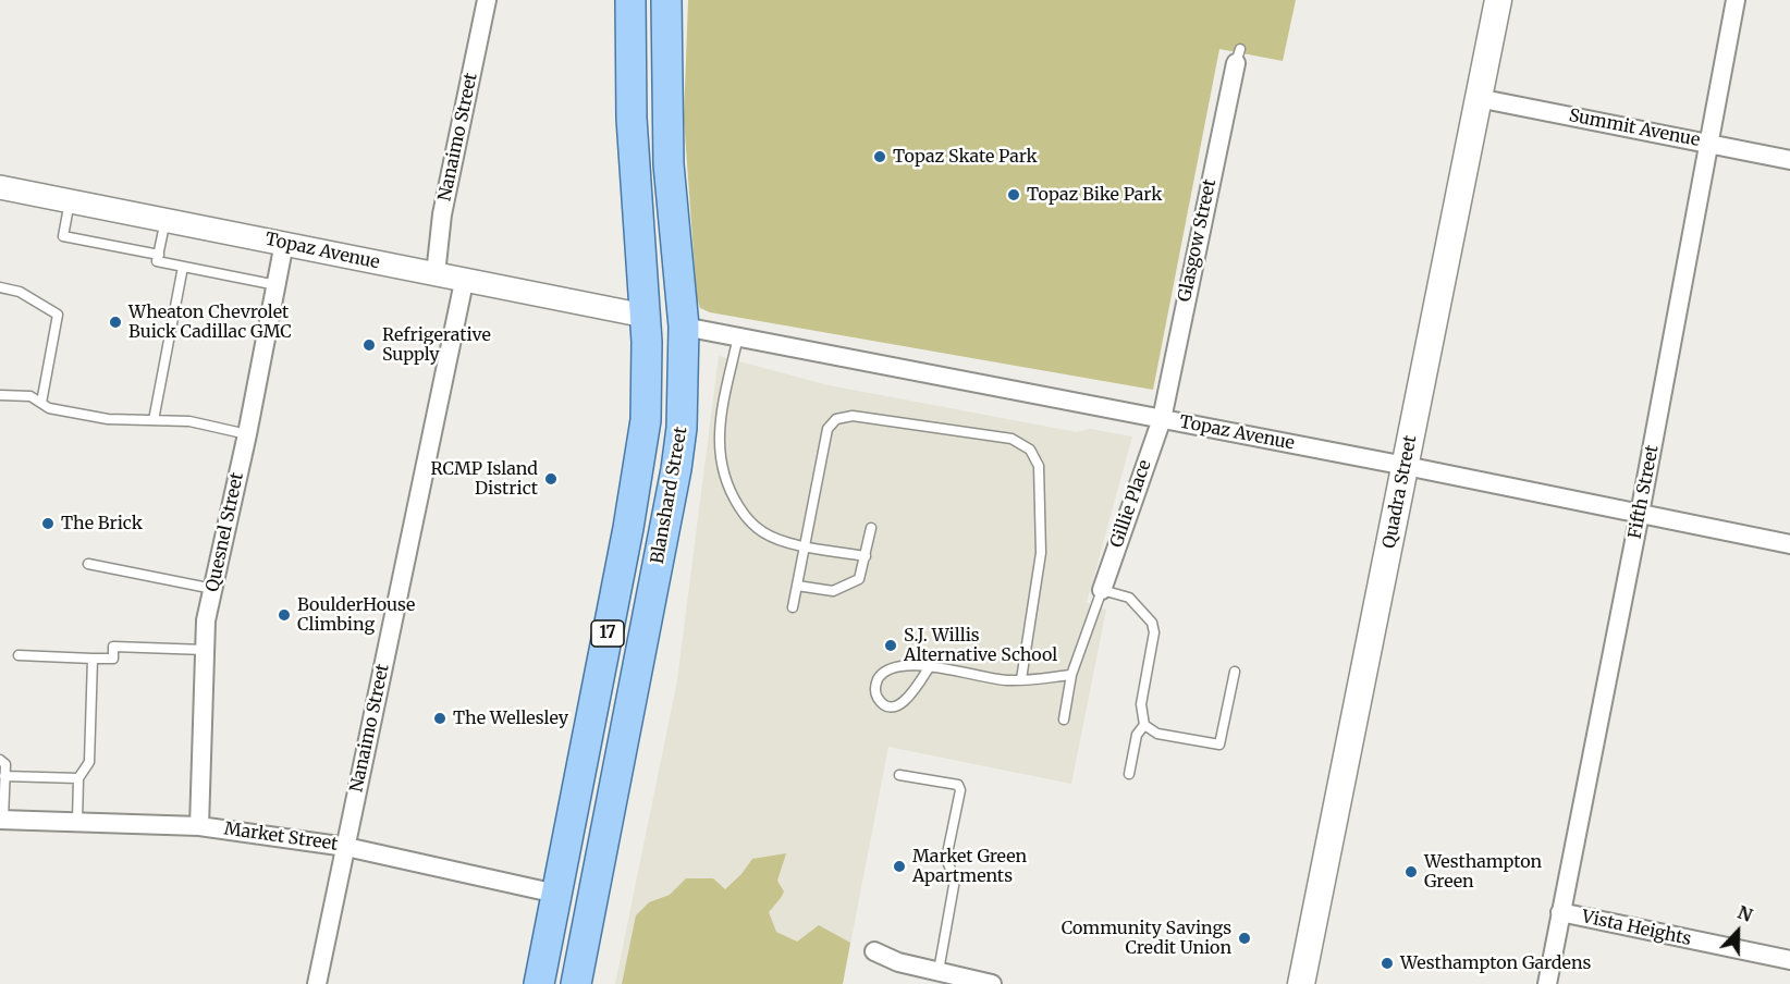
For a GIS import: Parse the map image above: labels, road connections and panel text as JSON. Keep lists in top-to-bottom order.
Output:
{
  "streets": {
    "main road": ["Quadra Street", "Blanshard Street", "17"],
    "street": [
      "Summit Avenue",
      "Nanaimo Street",
      "Glasgow Street",
      "Topaz Avenue",
      "Fifth Street",
      "Gillie Place",
      "Quesnel Street",
      "Market Street",
      "Vista Heights"
    ]
  },
  "crossings": [
    ["Summit Avenue", "Quadra Street"],
    ["Summit Avenue", "Fifth Street"],
    ["Nanaimo Street", "Topaz Avenue"],
    ["Nanaimo Street", "Market Street"],
    ["Glasgow Street", "Topaz Avenue"],
    ["Glasgow Street", "Gillie Place"],
    ["Topaz Avenue", "Quadra Street"],
    ["Topaz Avenue", "Fifth Street"],
    ["Topaz Avenue", "Blanshard Street"],
    ["Topaz Avenue", "Gillie Place"],
    ["Topaz Avenue", "Quesnel Street"],
    ["Fifth Street", "Vista Heights"],
    ["Blanshard Street", "Market Street"],
    ["Quesnel Street", "Market Street"]
  ],
  "places": [
    "Topaz Skate Park",
    "Topaz Bike Park",
    "Wheaton Chevrolet Buick Cadillac GMC",
    "Refrigerative Supply",
    "RCMP Island District",
    "The Brick",
    "BoulderHouse Climbing",
    "S.J. Willis Alternative School",
    "The Wellesley",
    "Market Green Apartments",
    "Westhampton Green",
    "Community Savings Credit Union",
    "Westhampton Gardens"
  ],
  "north": "top"
}
